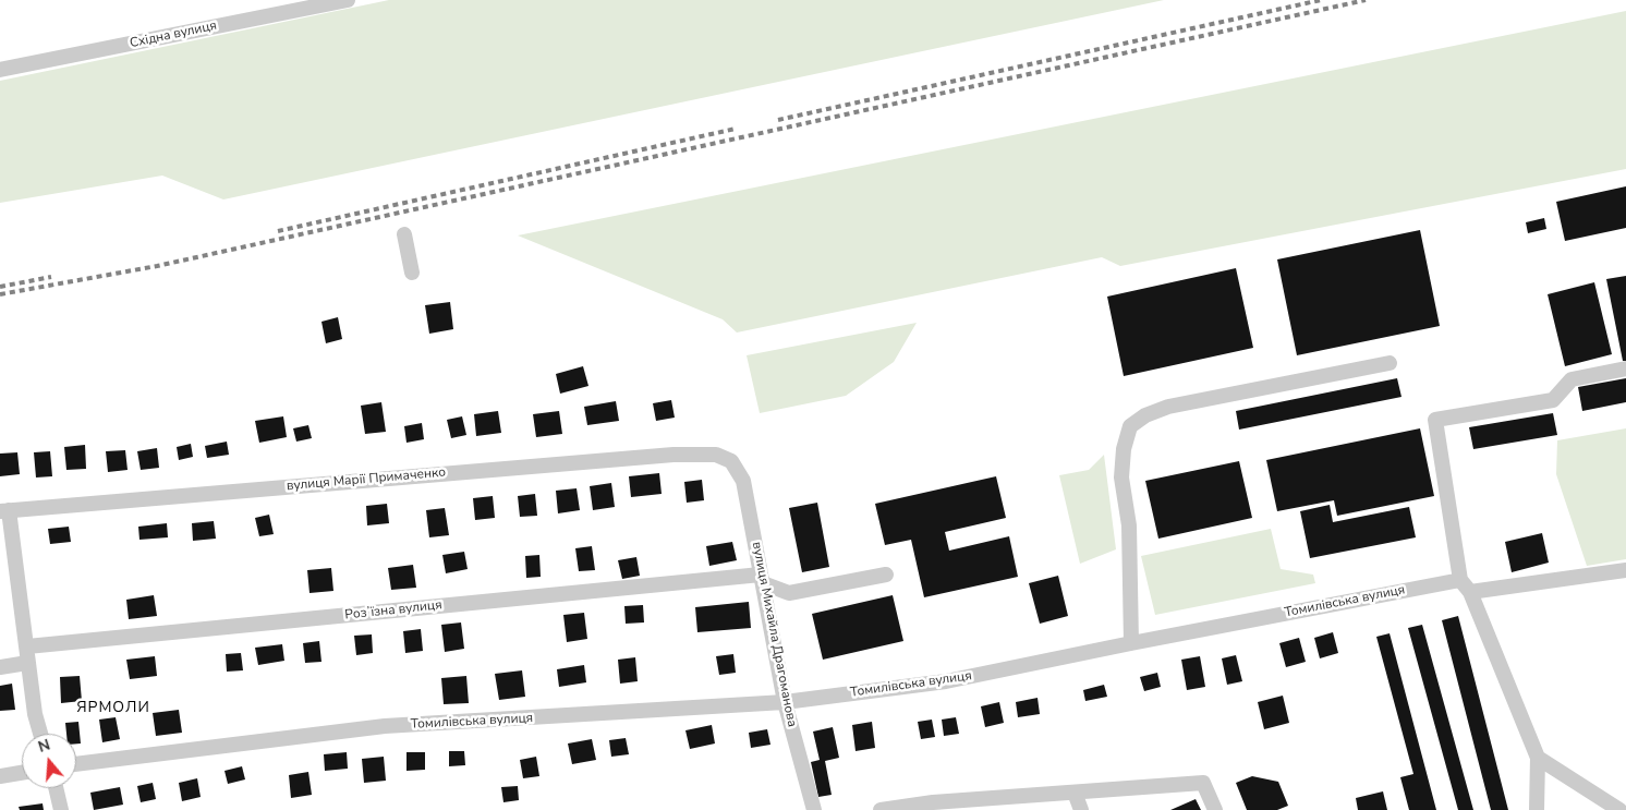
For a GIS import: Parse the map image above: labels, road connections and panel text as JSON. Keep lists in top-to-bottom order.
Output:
{
  "streets": {
    "street": [
      "Східна вулиця",
      "вулиця Марії Примаченко",
      "Томилівська вулиця",
      "Розʼїзна вулиця",
      "вулиця Михайла Драгоманова"
    ]
  },
  "crossings": [
    ["вулиця Марії Примаченко", "вулиця Михайла Драгоманова"],
    ["Томилівська вулиця", "вулиця Михайла Драгоманова"],
    ["Розʼїзна вулиця", "вулиця Михайла Драгоманова"]
  ],
  "districts": ["ЯРМОЛИ"],
  "north": "top"
}
